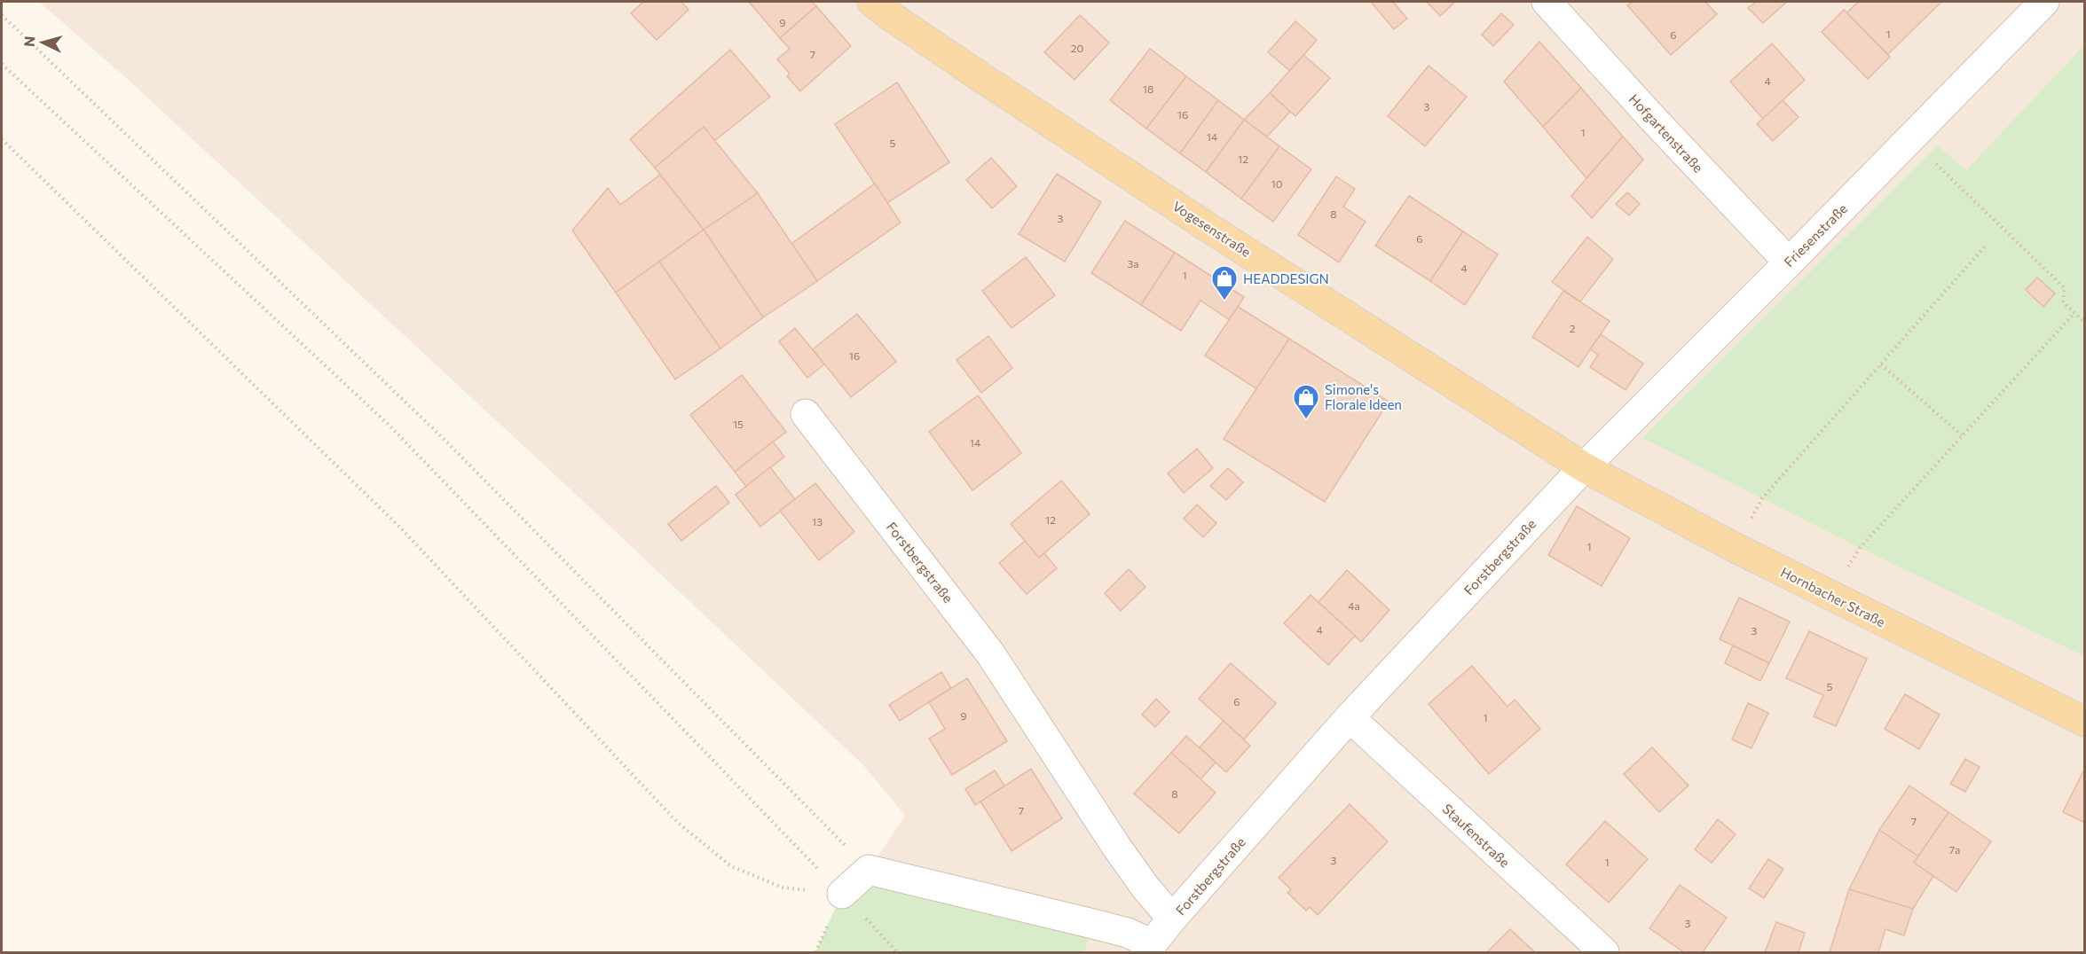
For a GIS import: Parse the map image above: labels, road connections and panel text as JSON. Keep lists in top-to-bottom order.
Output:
{
  "streets": {
    "main road": ["Vogesenstraße", "Hornbacher Straße"],
    "street": [
      "Hofgartenstraße",
      "Friesenstraße",
      "Forstbergstraße",
      "Staufenstraße"
    ]
  },
  "crossings": [
    ["Hofgartenstraße", "Friesenstraße"],
    ["Vogesenstraße", "Friesenstraße"],
    ["Vogesenstraße", "Forstbergstraße"],
    ["Vogesenstraße", "Hornbacher Straße"],
    ["Friesenstraße", "Forstbergstraße"],
    ["Friesenstraße", "Hornbacher Straße"],
    ["Forstbergstraße", "Hornbacher Straße"],
    ["Forstbergstraße", "Staufenstraße"]
  ],
  "places": {
    "shop": ["HEADDESIGN", "Simone's Florale Ideen"]
  },
  "house_numbers": [
    "9",
    "1",
    "6",
    "20",
    "7",
    "4",
    "18",
    "3",
    "16",
    "1",
    "14",
    "5",
    "12",
    "10",
    "8",
    "3",
    "6",
    "3a",
    "4",
    "1",
    "2",
    "16",
    "15",
    "14",
    "12",
    "13",
    "1",
    "4a",
    "4",
    "3",
    "5",
    "6",
    "9",
    "1",
    "8",
    "7",
    "7",
    "7a",
    "3",
    "1",
    "3"
  ],
  "north": "left"
}
